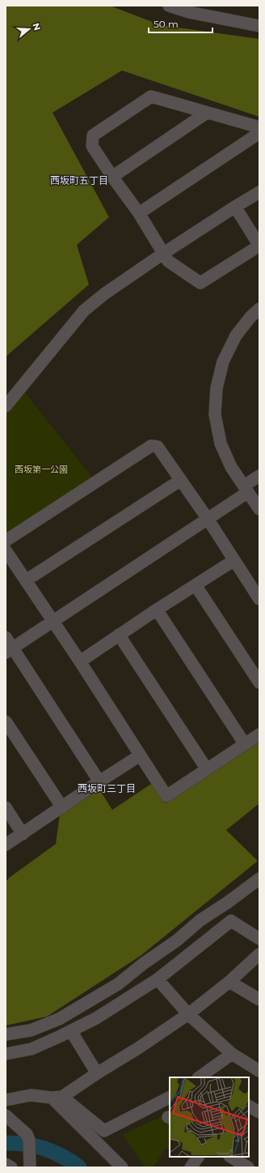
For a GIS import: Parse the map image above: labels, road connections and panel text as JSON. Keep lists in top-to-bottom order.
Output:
{
  "districts": ["西坂町五丁目", "西坂町三丁目"],
  "parks": ["西坂第一公園"],
  "scale_bar": "50 m",
  "north": "right"
}
